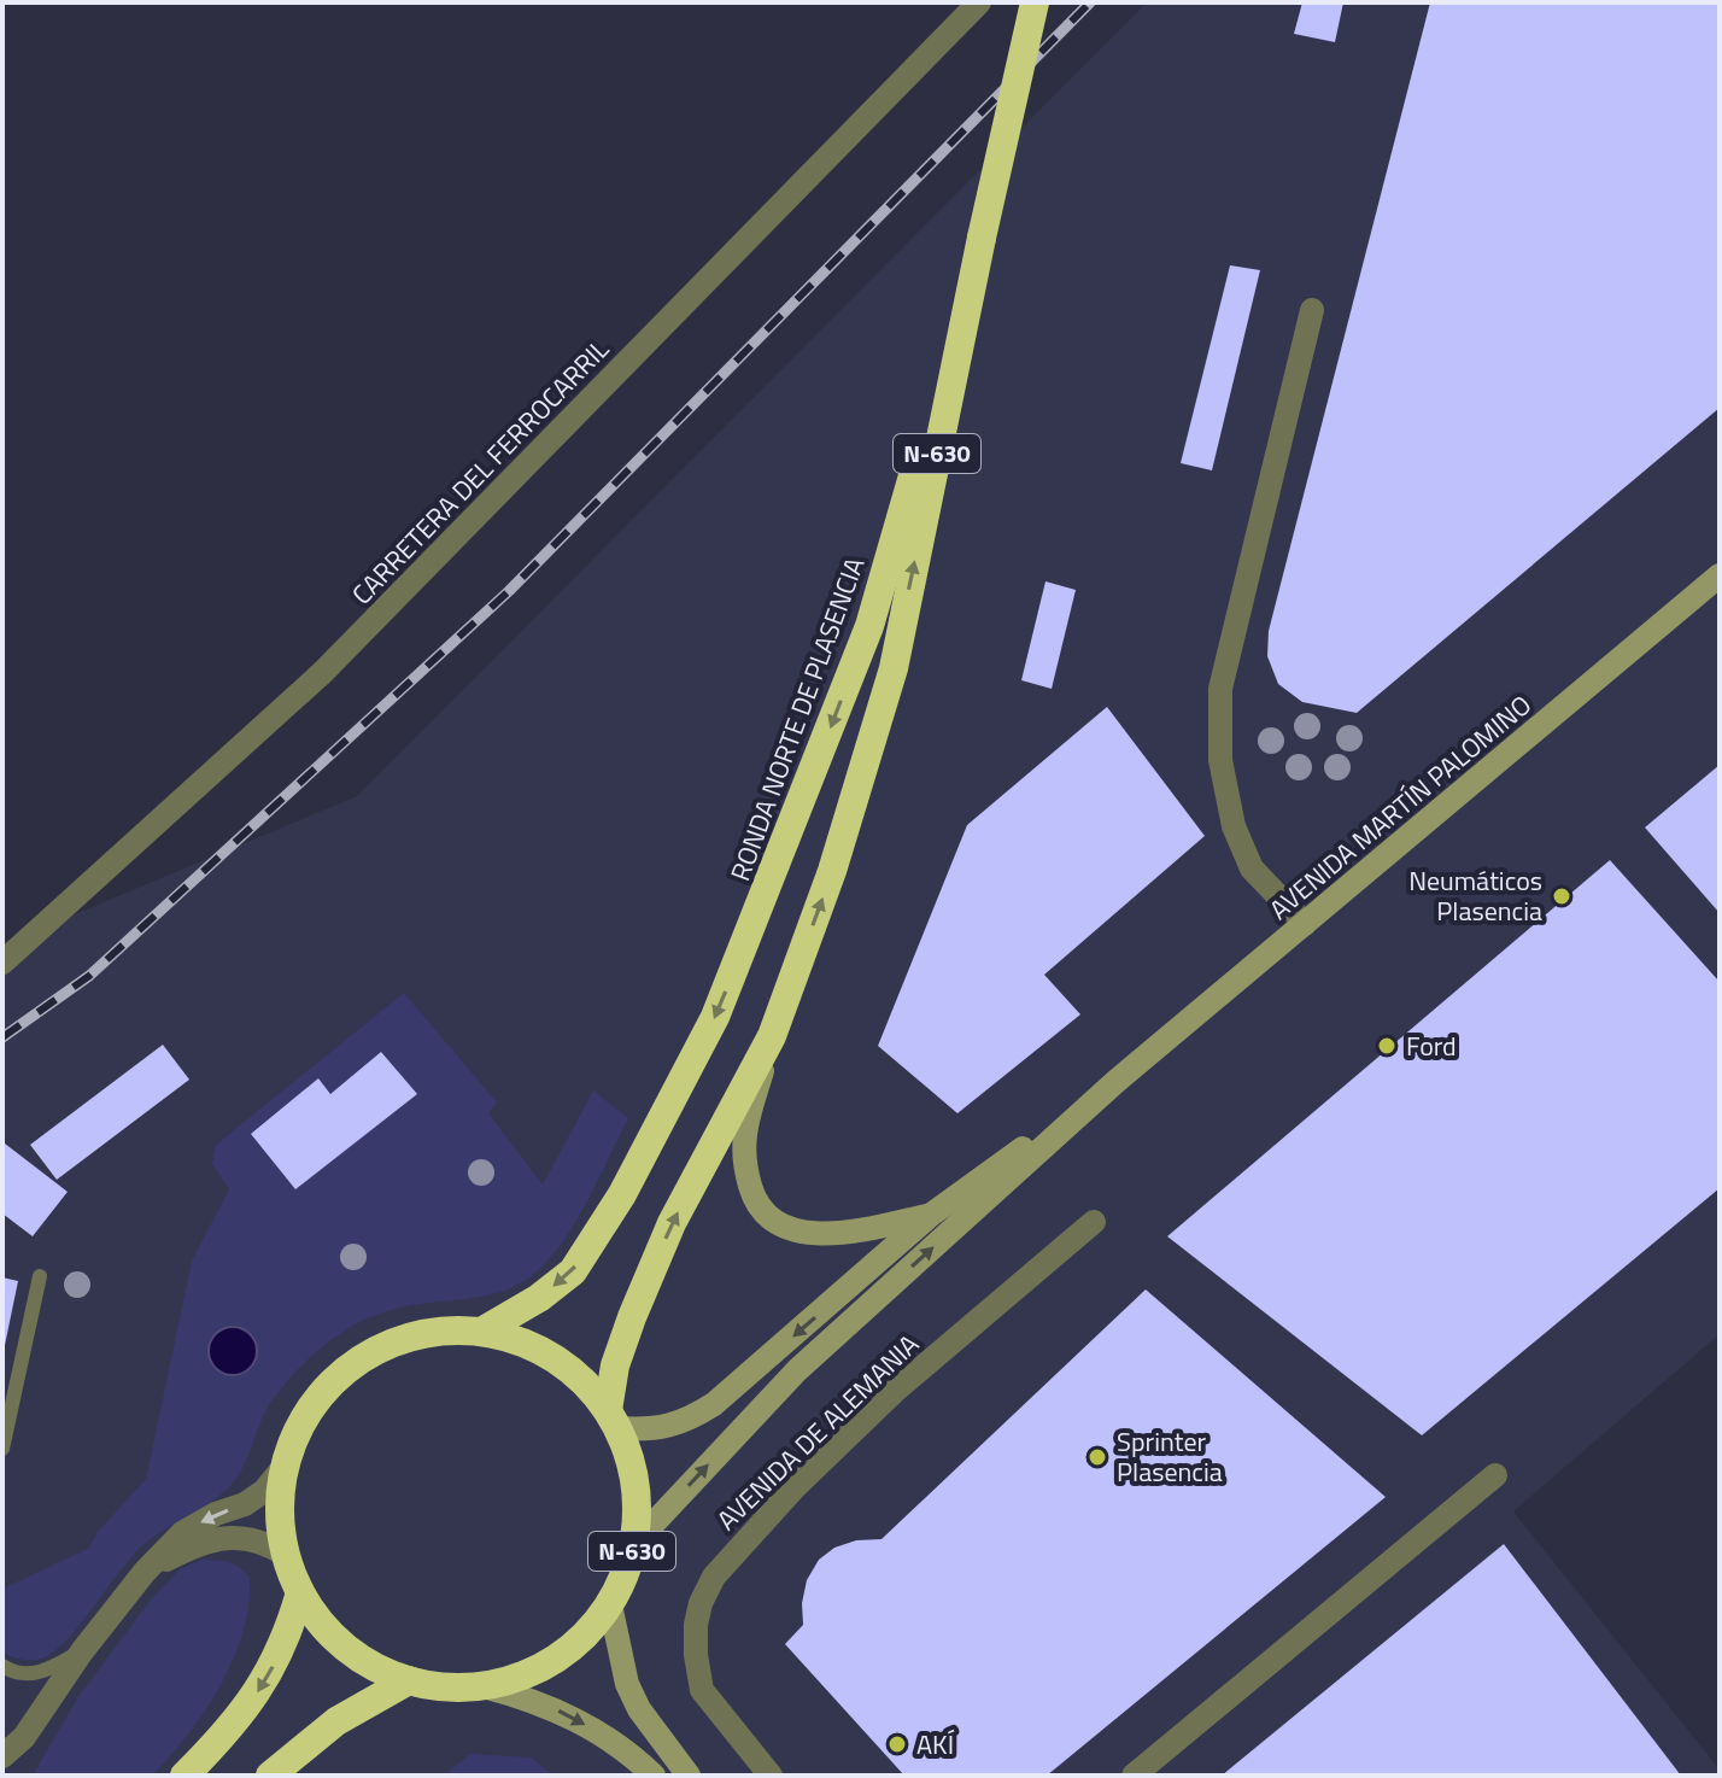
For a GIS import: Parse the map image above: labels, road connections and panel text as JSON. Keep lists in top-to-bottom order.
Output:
{
  "streets": {
    "highway": ["N-630", "RONDA NORTE DE PLASENCIA"],
    "main road": ["AVENIDA MARTÍN PALOMINO"],
    "street": ["CARRETERA DEL FERROCARRIL", "AVENIDA DE ALEMANIA"]
  },
  "crossings": [
    ["N-630", "RONDA NORTE DE PLASENCIA"],
    ["N-630", "AVENIDA MARTÍN PALOMINO"]
  ],
  "places": [
    "Neumáticos Plasencia",
    "Ford",
    "Sprinter Plasencia",
    "AKÍ"
  ]
}
